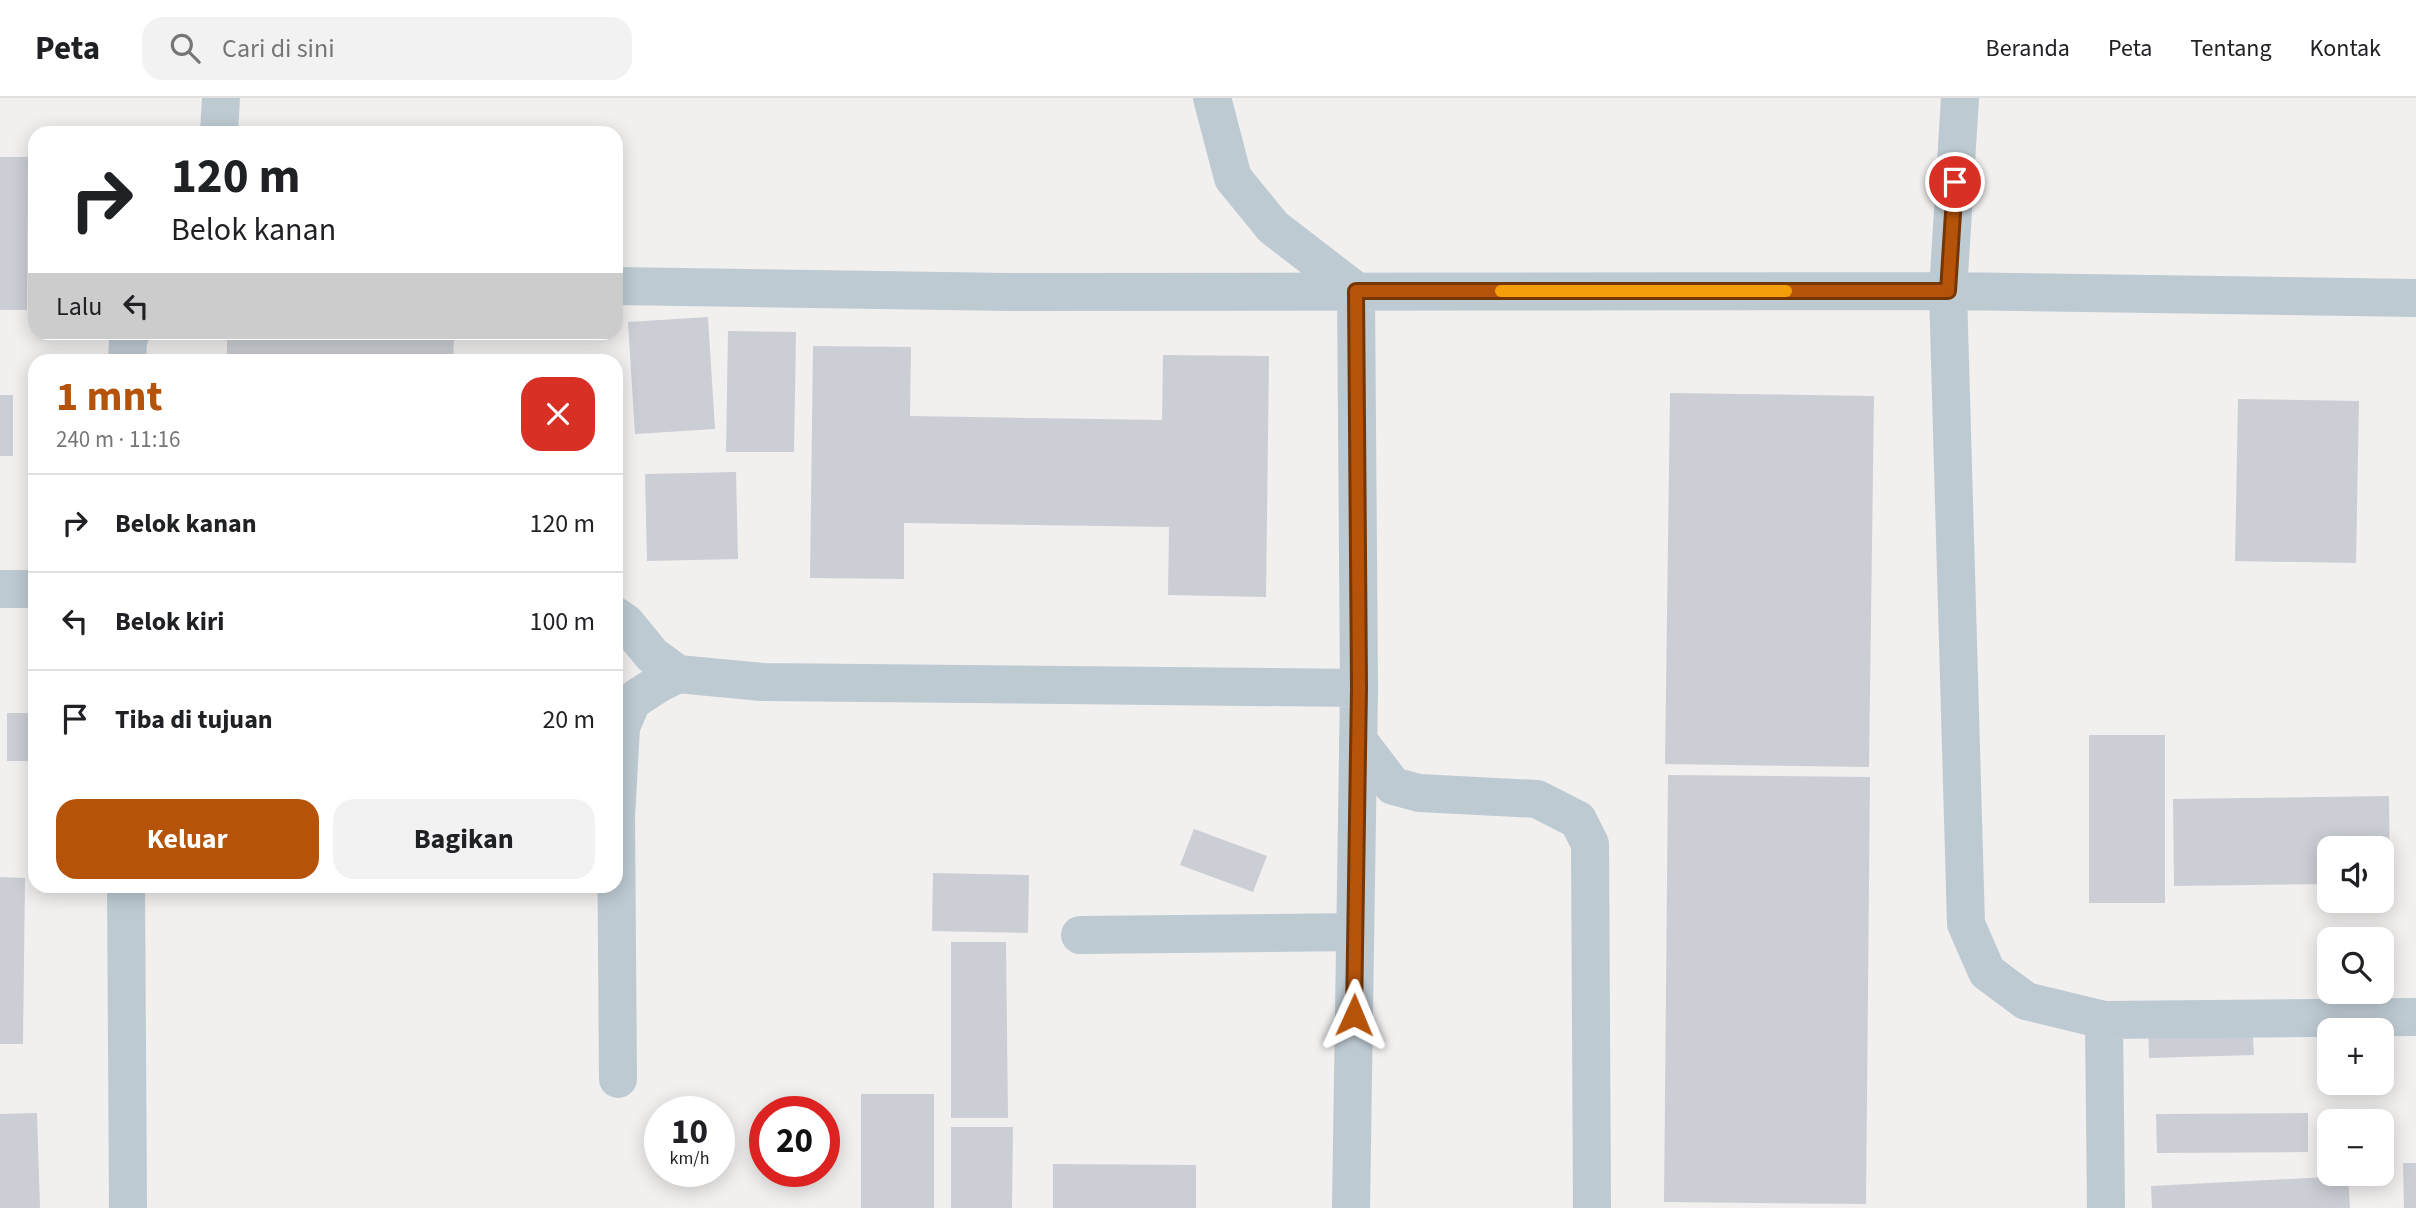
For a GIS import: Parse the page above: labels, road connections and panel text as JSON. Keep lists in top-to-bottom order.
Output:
{
  "page": {
    "header": "Peta",
    "search": "Cari di sini",
    "nav": [
      "Beranda",
      "Peta",
      "Tentang",
      "Kontak"
    ],
    "turn": ["120 m", "Belok kanan"],
    "then": "Lalu",
    "heading": ["1 mnt", "240 m · 11:16"],
    "list": [
      {
        "name": "Belok kanan",
        "value": "120 m"
      },
      {
        "name": "Belok kiri",
        "value": "100 m"
      },
      {
        "name": "Tiba di tujuan",
        "value": "20 m"
      }
    ],
    "buttons": ["Keluar", "Bagikan"],
    "map_buttons": ["+", "−"],
    "speed": "10 km/h",
    "limit": "20"
  }
}
